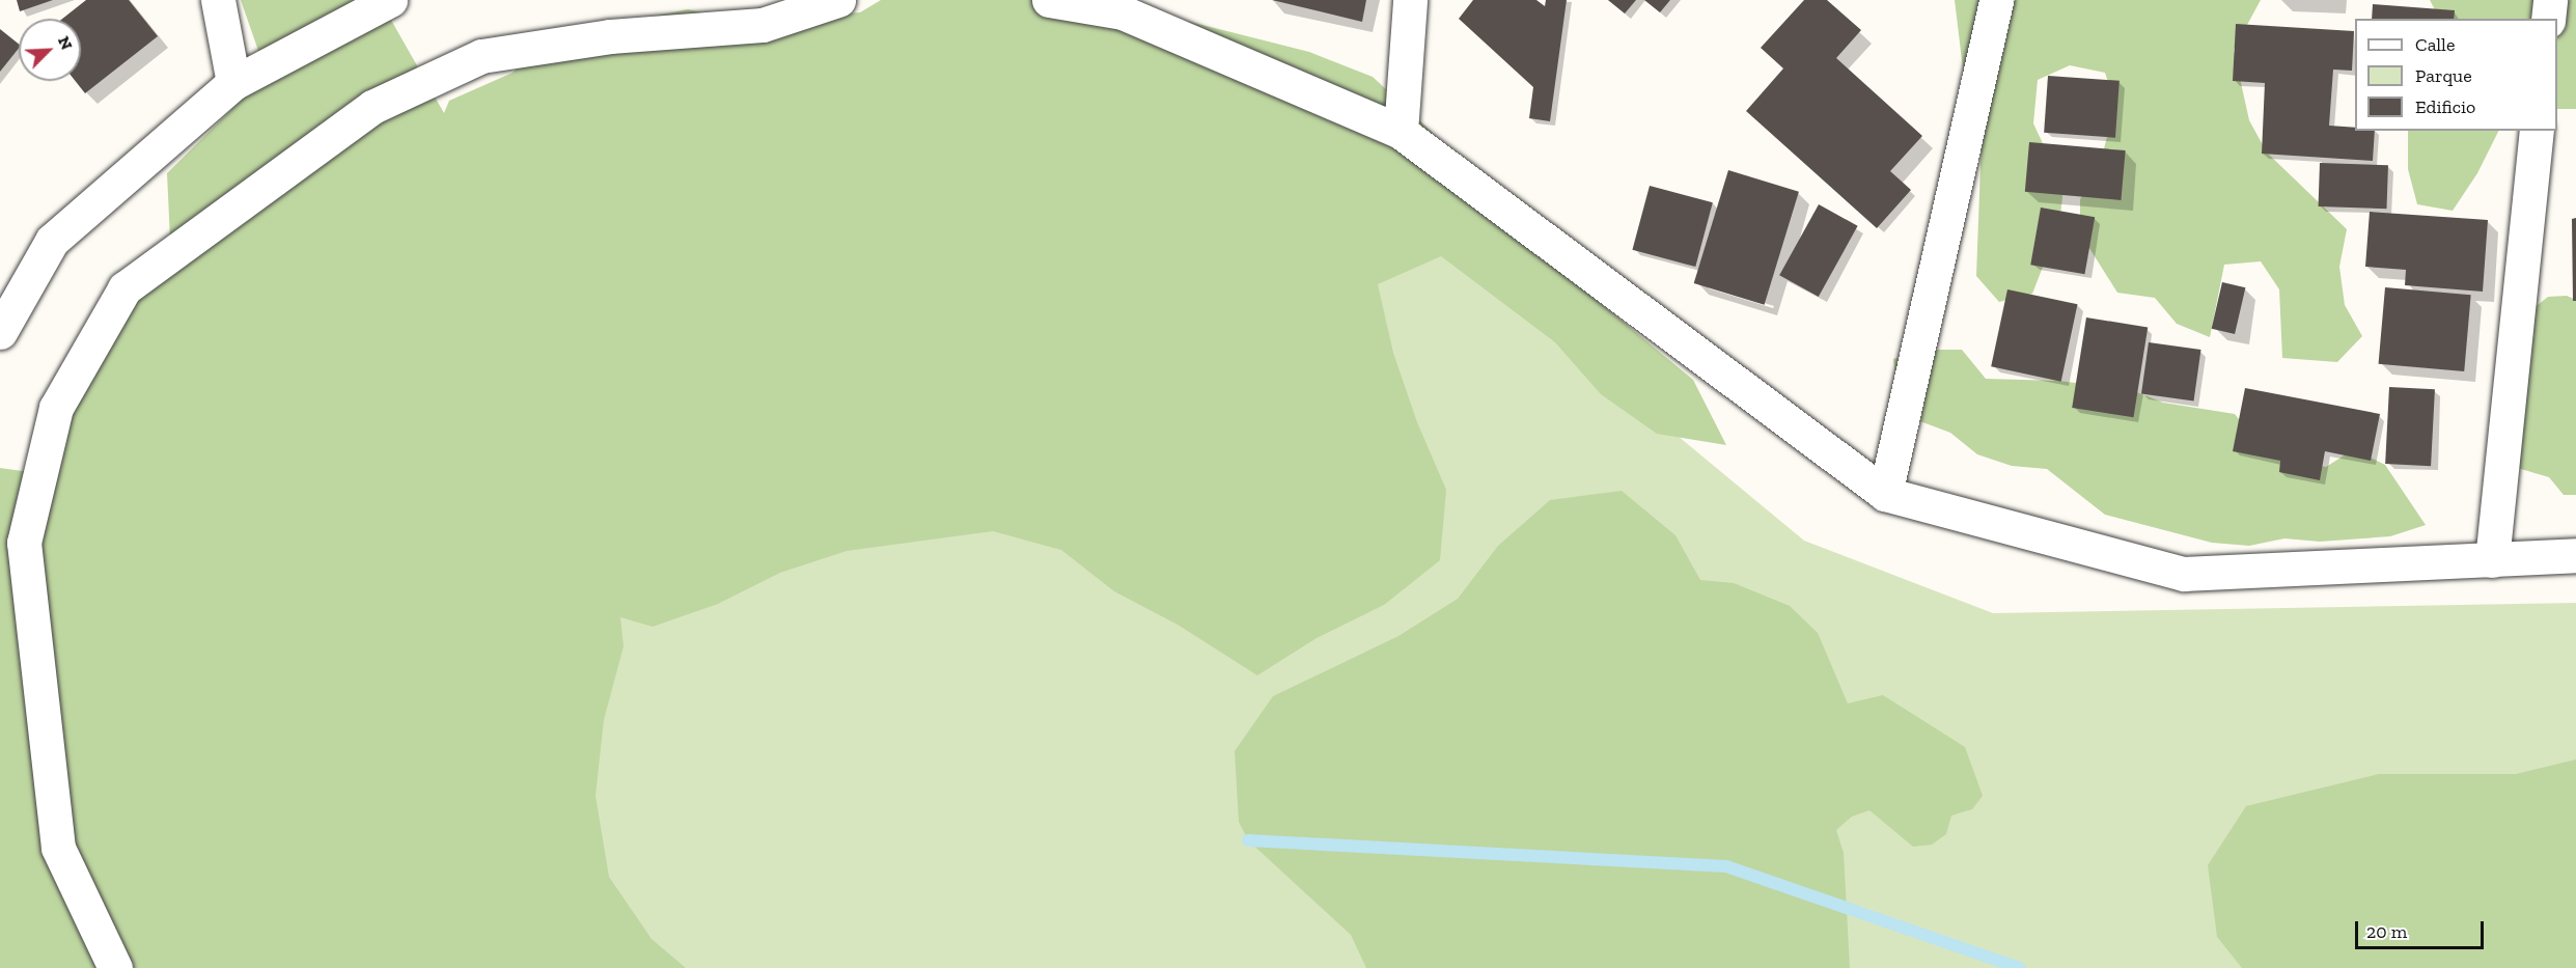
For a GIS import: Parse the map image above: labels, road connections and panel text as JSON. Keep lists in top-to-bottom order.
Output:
{
  "legend": ["Calle", "Parque", "Edificio"],
  "scale_bar": "20 m",
  "north": "top right"
}
